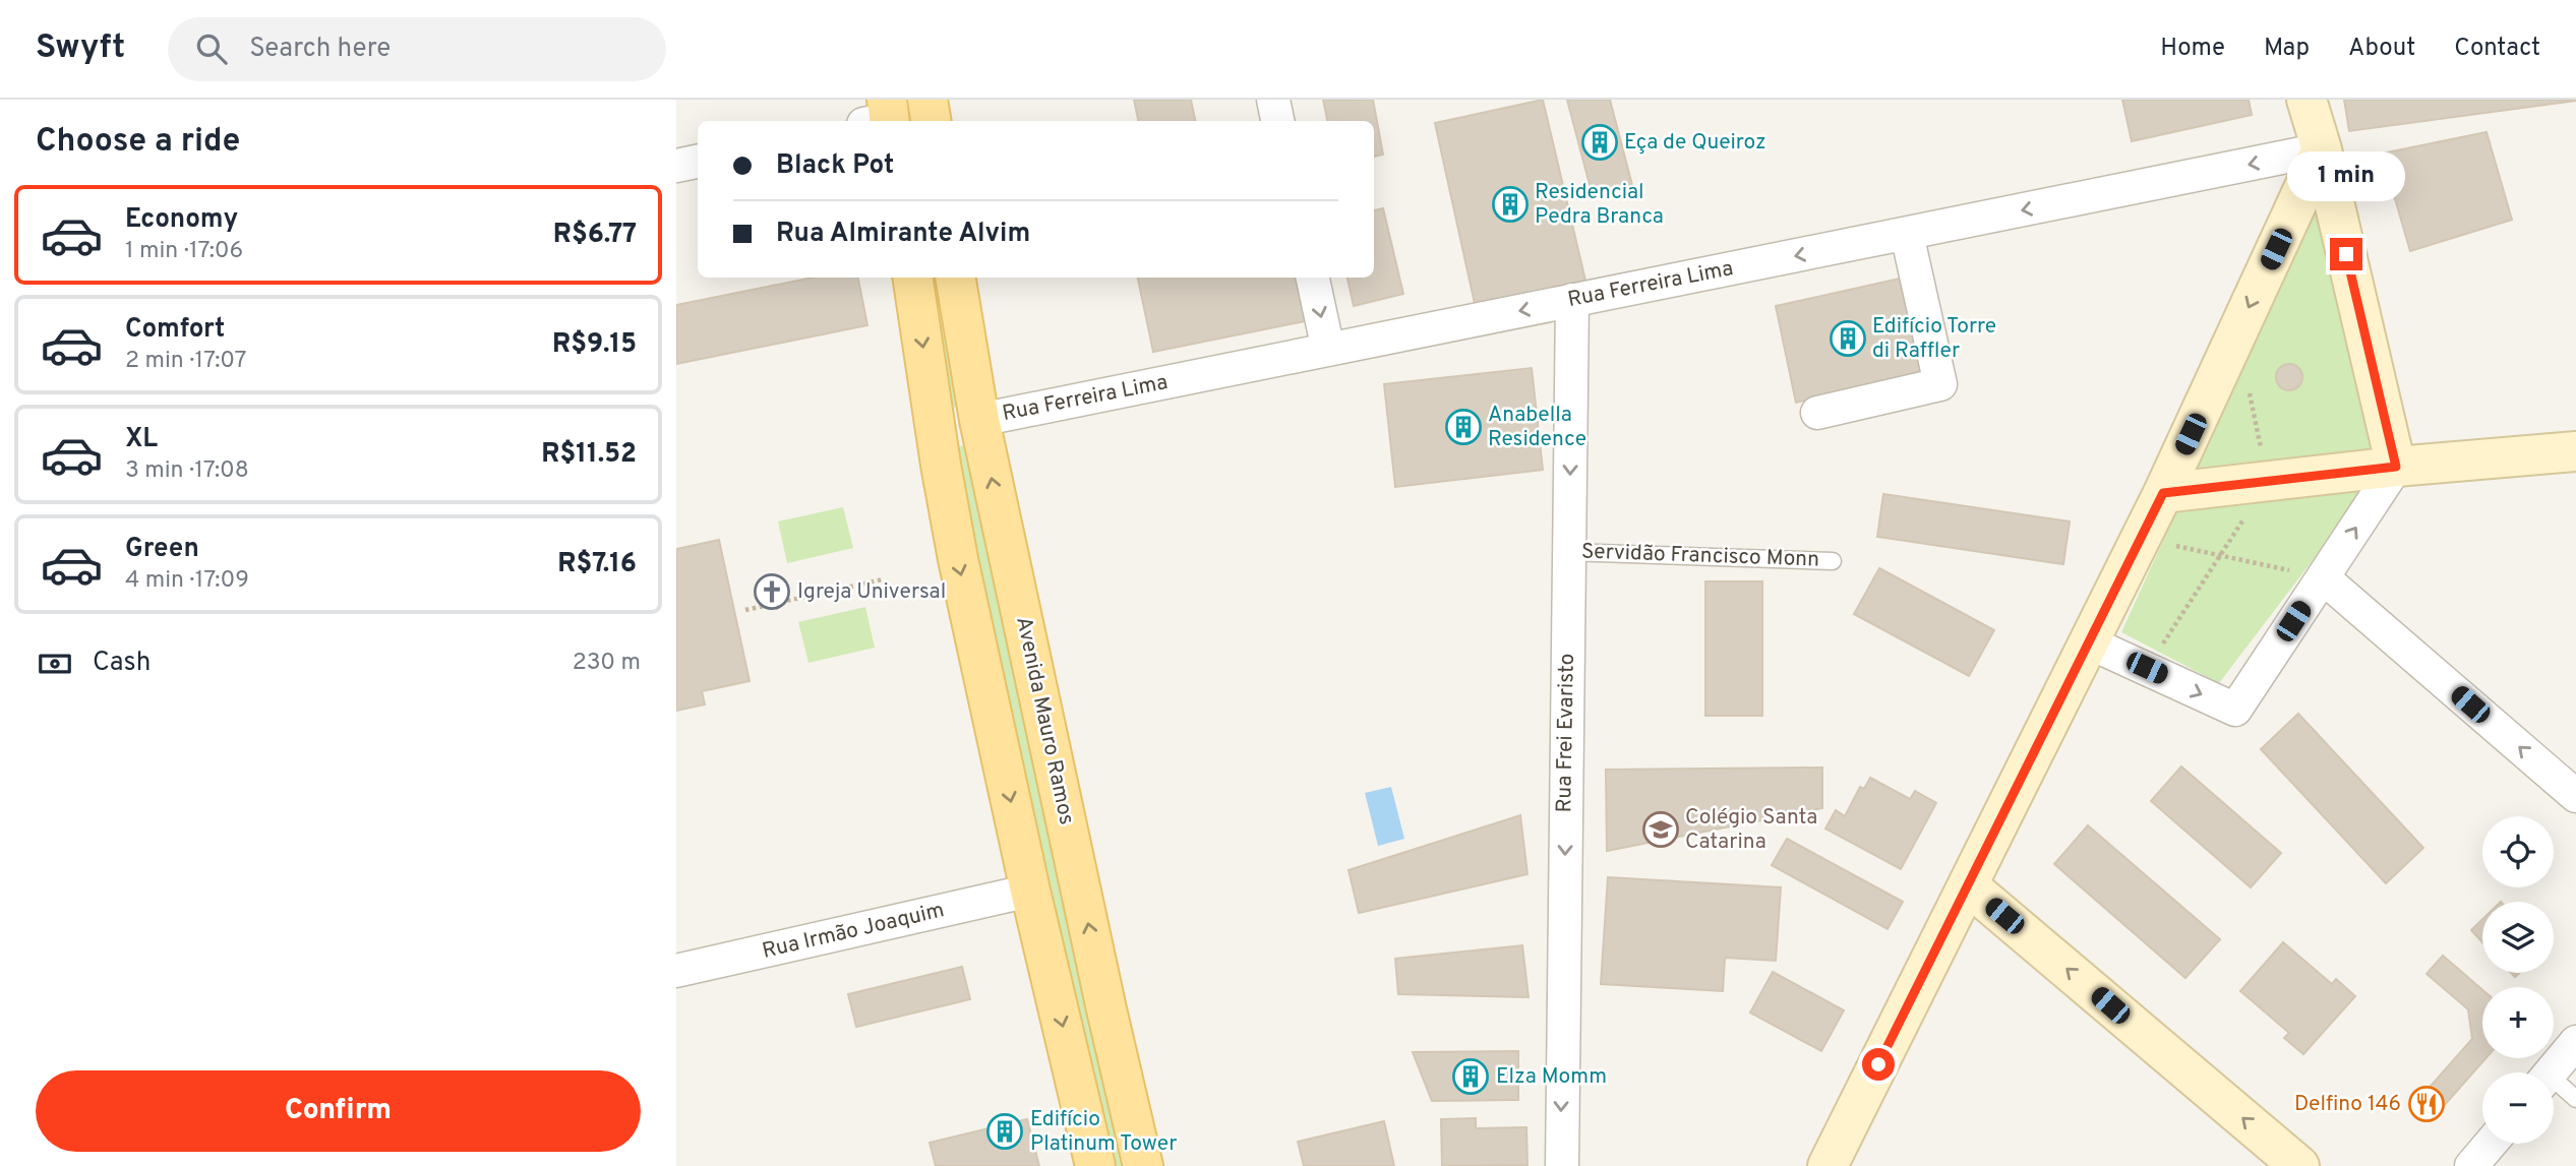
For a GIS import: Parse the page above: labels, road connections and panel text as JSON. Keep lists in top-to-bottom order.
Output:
{
  "streets": {
    "main road": ["Avenida Mauro Ramos"],
    "street": ["Rua Ferreira Lima", "Rua Frei Evaristo", "Rua Irmão Joaquim"],
    "lane": ["Servidão Francisco Monn"]
  },
  "crossings": [
    ["Rua Ferreira Lima", "Avenida Mauro Ramos"],
    ["Rua Ferreira Lima", "Rua Frei Evaristo"],
    ["Servidão Francisco Monn", "Rua Frei Evaristo"]
  ],
  "one_way": ["Rua Ferreira Lima", "Rua Frei Evaristo"],
  "places": {
    "building": [
      "Eça de Queiroz",
      "Residencial Pedra Branca",
      "Edifício Torre di Raffler",
      "Anabella Residence",
      "Elza Momm",
      "Edifício Platinum Tower"
    ],
    "church": ["Igreja Universal"],
    "school or university": ["Colégio Santa Catarina"],
    "restaurant": ["Delfino 146"]
  },
  "page": {
    "header": "Swyft",
    "search": "Search here",
    "nav": [
      "Home",
      "Map",
      "About",
      "Contact"
    ],
    "heading": "Choose a ride",
    "banner": ["Black Pot", "Rua Almirante Alvim"],
    "bubble": "1 min",
    "list": [
      {
        "name": "Economy",
        "note": "1 min · 17:06",
        "value": "R$6.77"
      },
      {
        "name": "Comfort",
        "note": "2 min · 17:07",
        "value": "R$9.15"
      },
      {
        "name": "XL",
        "note": "3 min · 17:08",
        "value": "R$11.52"
      },
      {
        "name": "Green",
        "note": "4 min · 17:09",
        "value": "R$7.16"
      }
    ],
    "pay": ["Cash", "230 m"],
    "map_buttons": ["+", "−"],
    "buttons": "Confirm"
  }
}
